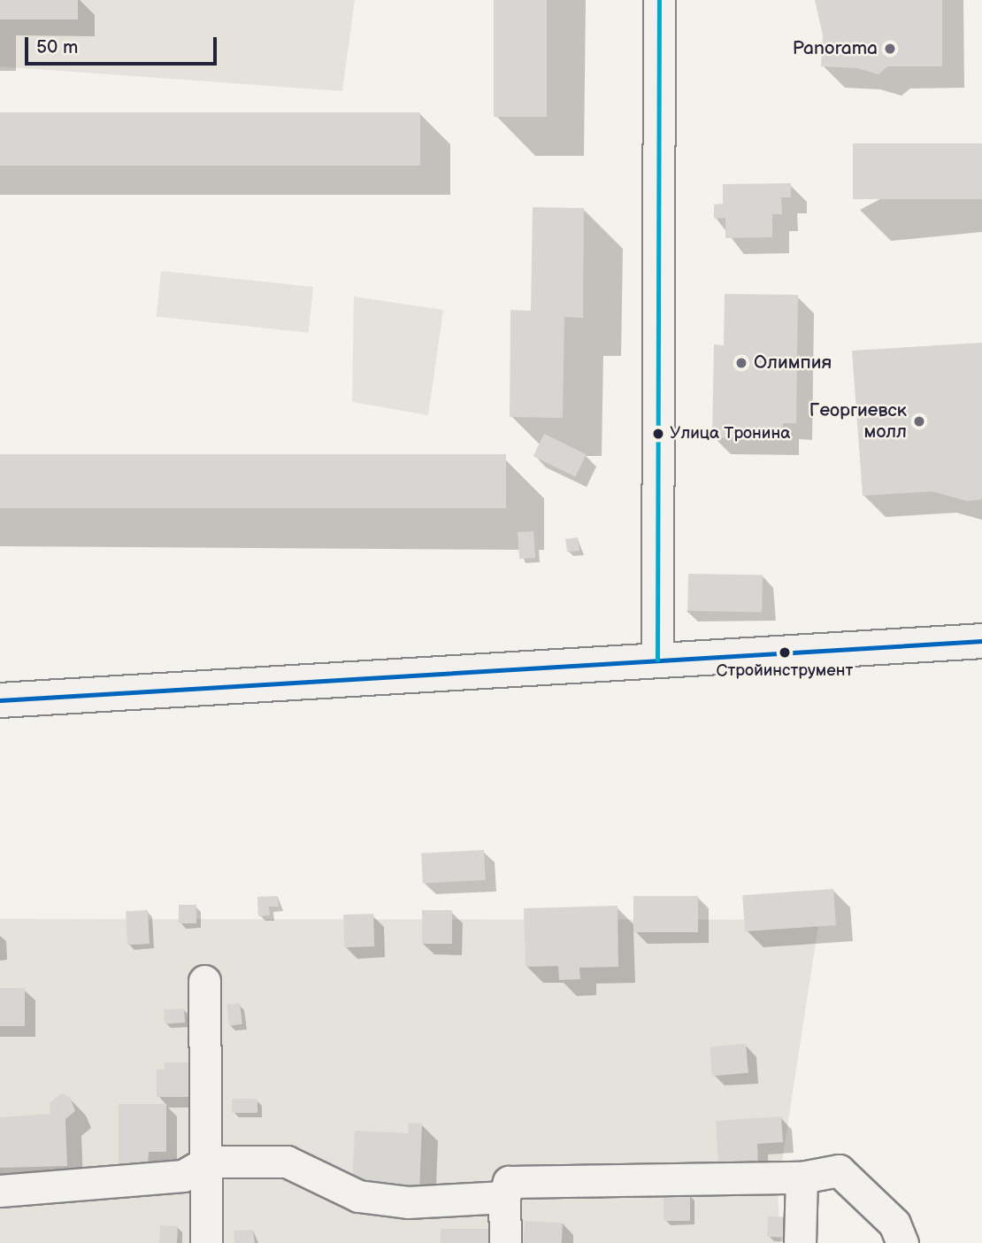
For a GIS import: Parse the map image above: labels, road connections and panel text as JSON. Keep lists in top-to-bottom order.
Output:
{
  "places": [
    "Panorama",
    "Олимпия",
    "Георгиевск молл",
    "Улица Тронина",
    "Стройинструмент"
  ],
  "scale_bar": "50 m"
}
